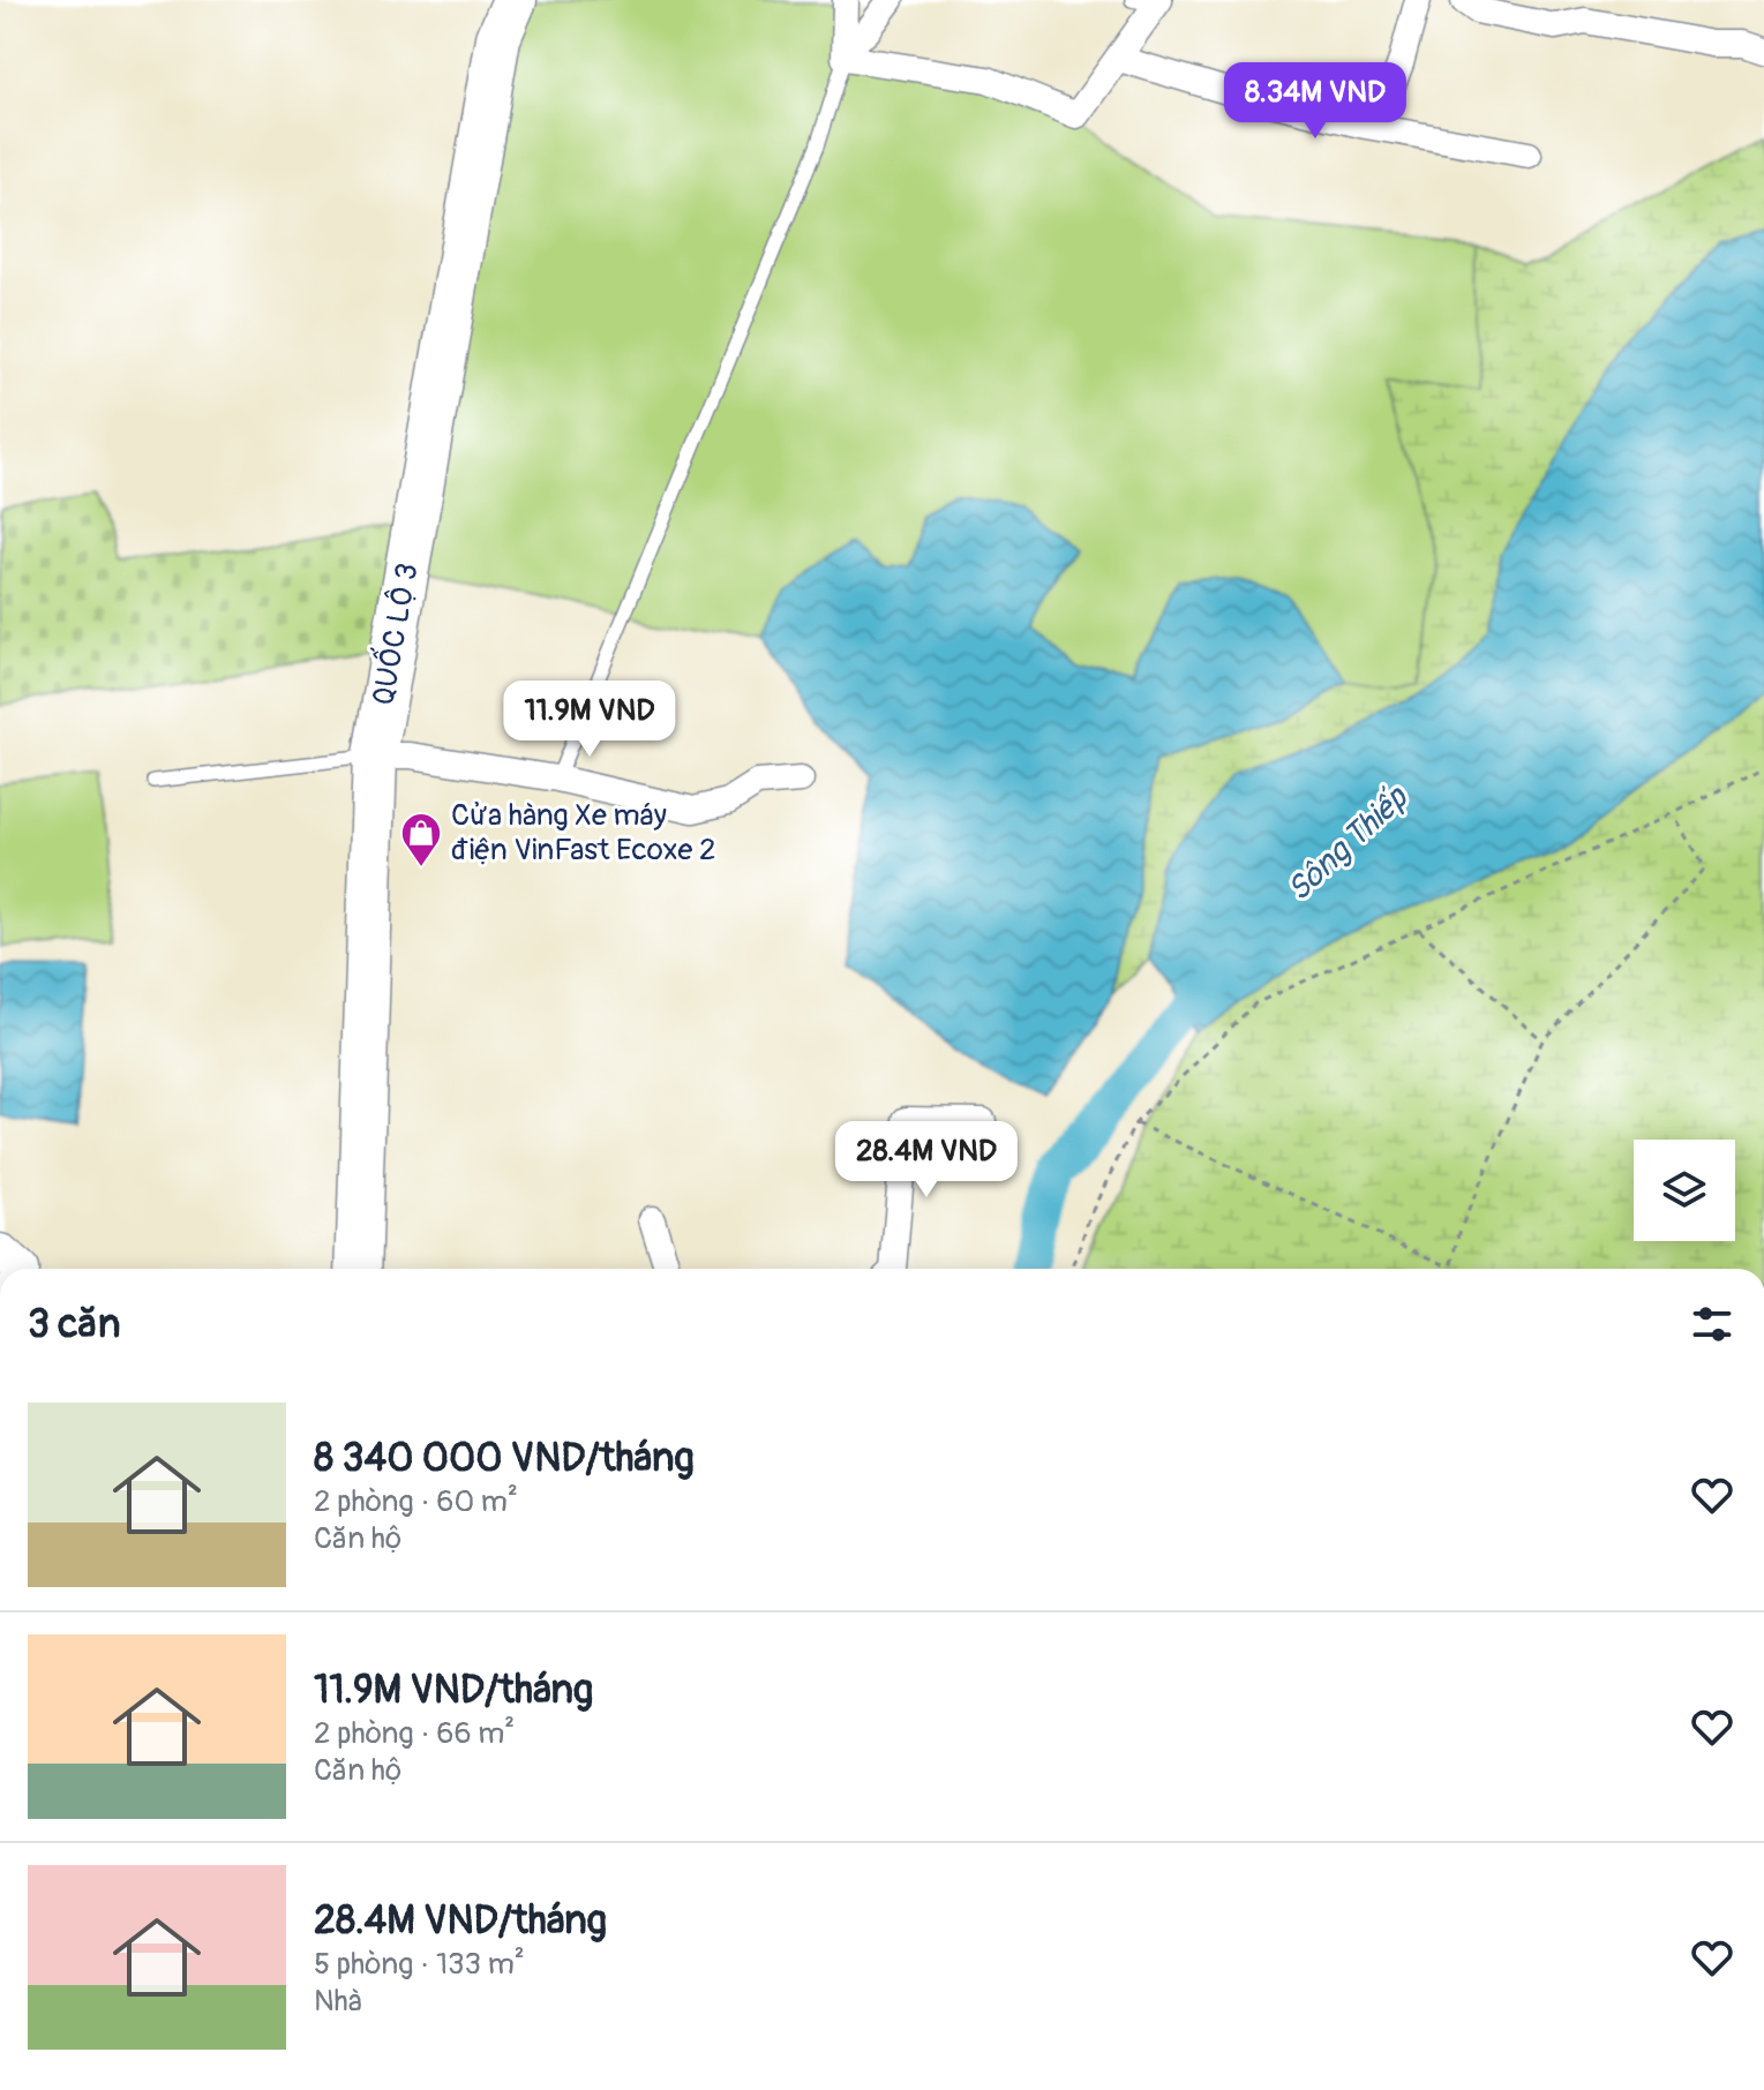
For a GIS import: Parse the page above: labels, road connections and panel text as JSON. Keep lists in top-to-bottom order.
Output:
{
  "streets": {
    "highway": ["QUỐC LỘ 3"]
  },
  "water": ["Sông Thiếp"],
  "places": {
    "shop": ["Cửa hàng Xe máy điện VinFast Ecoxe 2"]
  },
  "page": {
    "price": ["8.34M VND", "11.9M VND", "28.4M VND"],
    "heading": "3 căn",
    "list": [
      {
        "name": "8 340 000 VND/tháng",
        "note": "2 phòng · 60 m² · Căn hộ"
      },
      {
        "name": "11.9M VND/tháng",
        "note": "2 phòng · 66 m² · Căn hộ"
      },
      {
        "name": "28.4M VND/tháng",
        "note": "5 phòng · 133 m² · Nhà"
      }
    ]
  }
}
